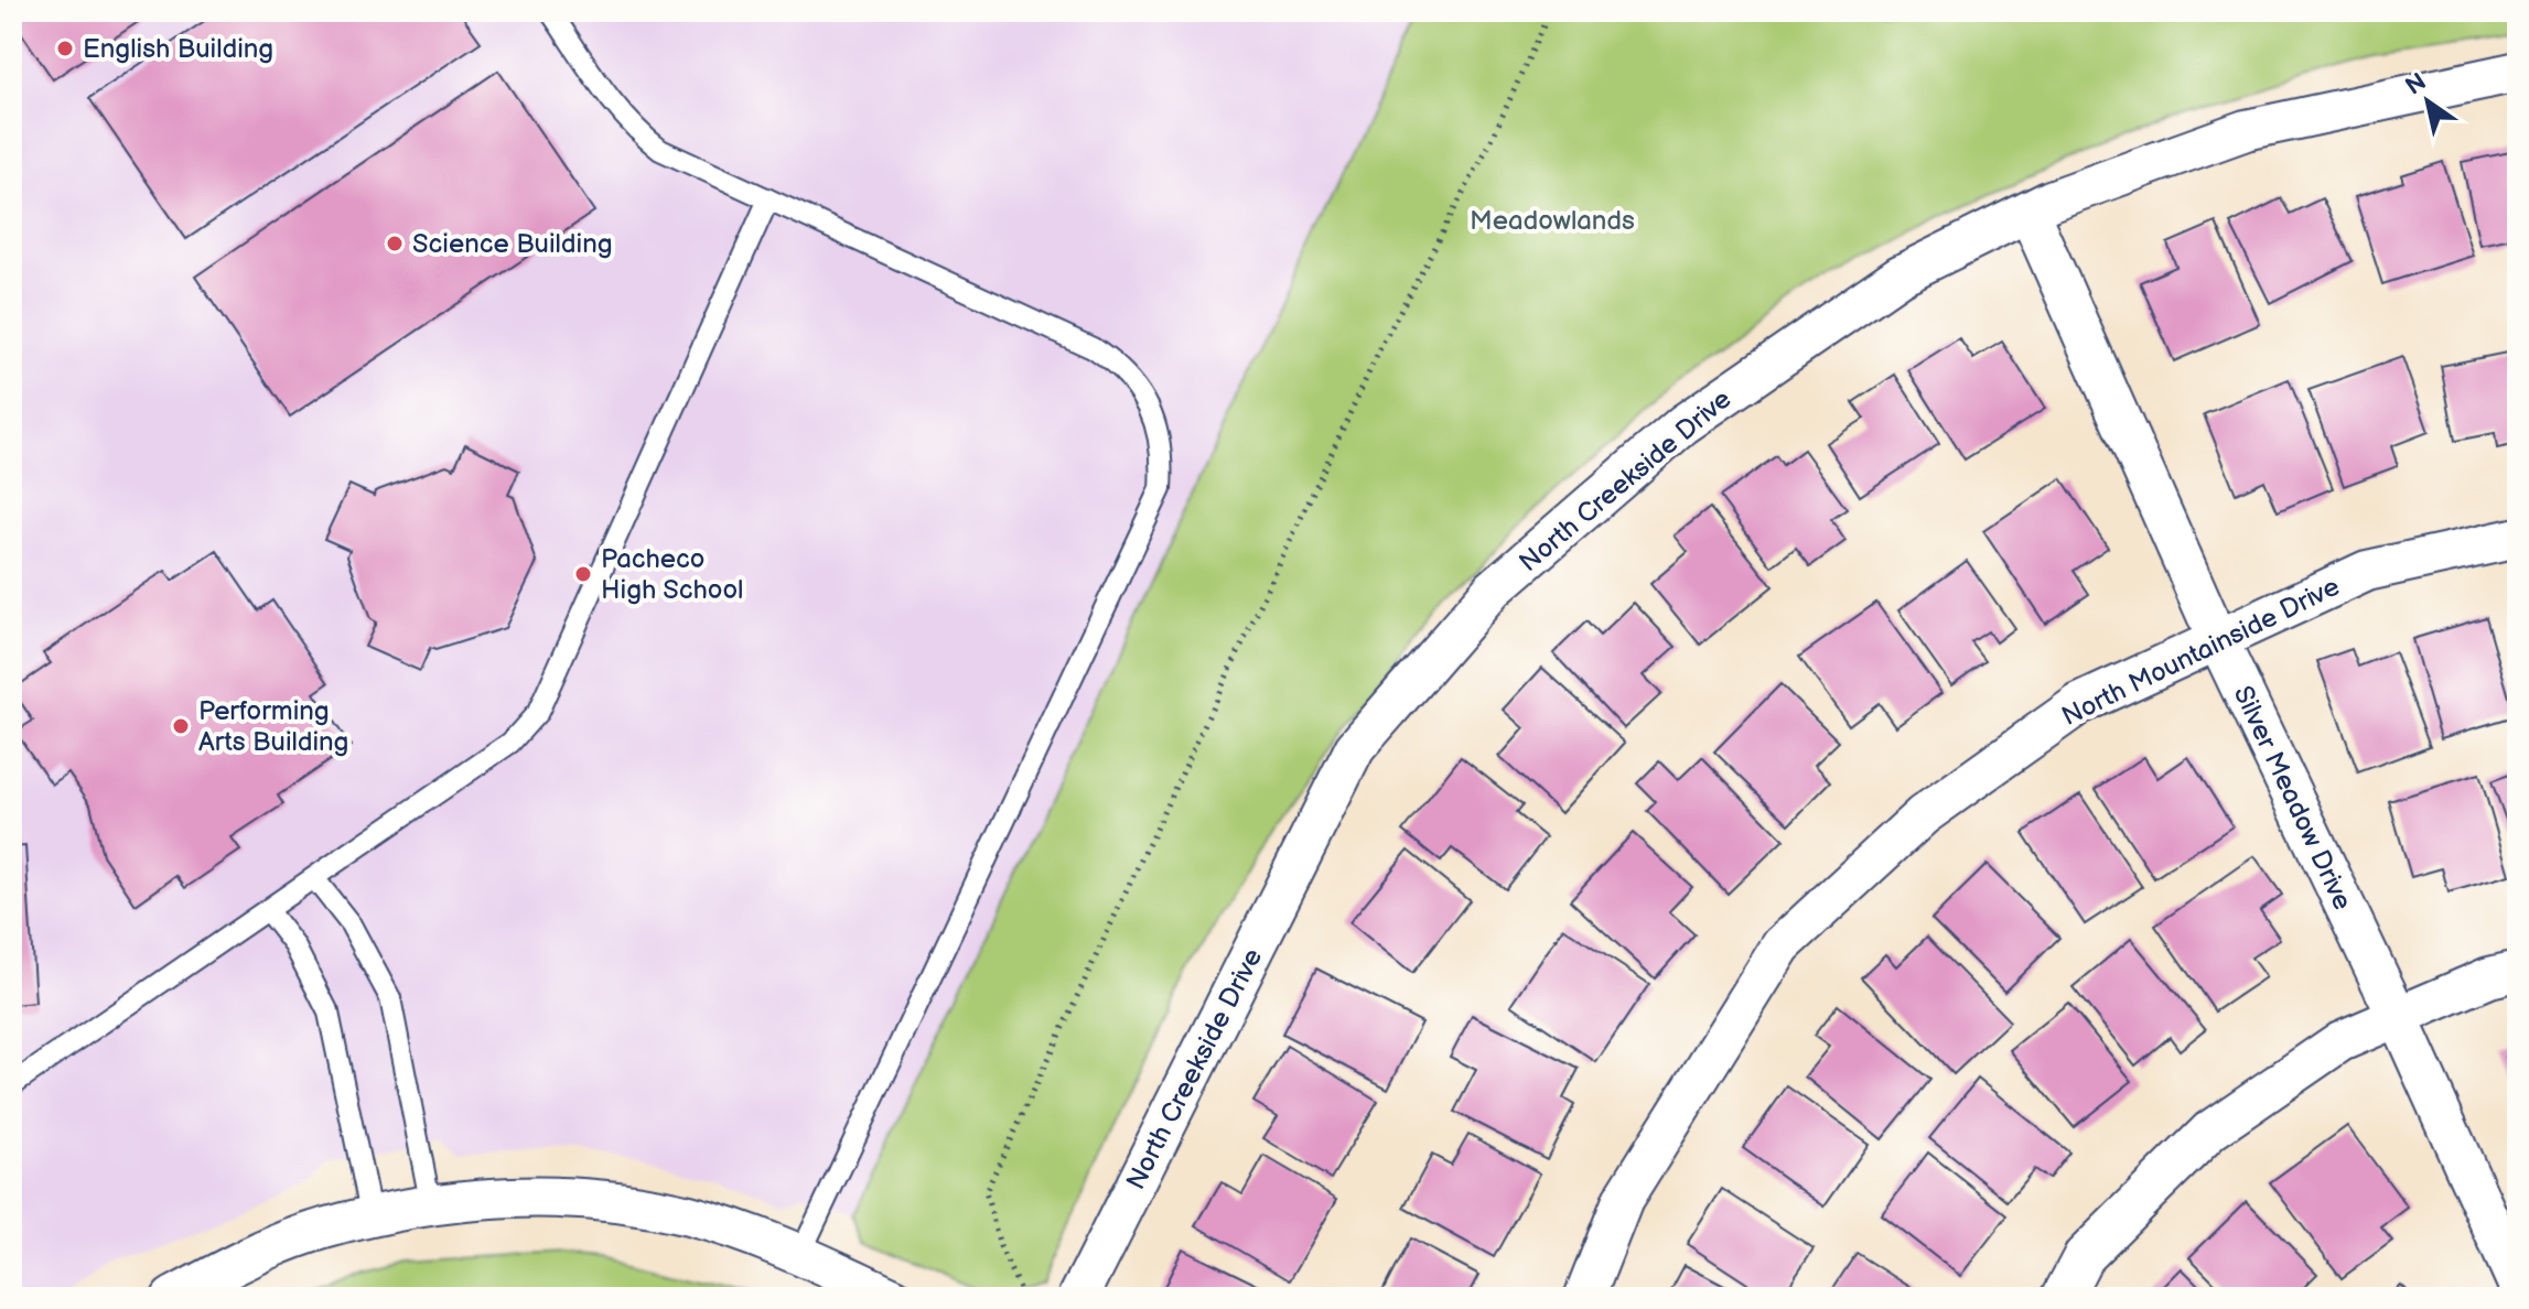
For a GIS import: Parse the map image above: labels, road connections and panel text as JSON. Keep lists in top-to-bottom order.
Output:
{
  "streets": {
    "street": ["North Creekside Drive", "North Mountainside Drive", "Silver Meadow Drive"]
  },
  "crossings": [
    ["North Creekside Drive", "Silver Meadow Drive"],
    ["North Mountainside Drive", "Silver Meadow Drive"]
  ],
  "parks": ["Meadowlands"],
  "places": [
    "English Building",
    "Science Building",
    "Pacheco High School",
    "Performing Arts Building"
  ],
  "north": "top left"
}
